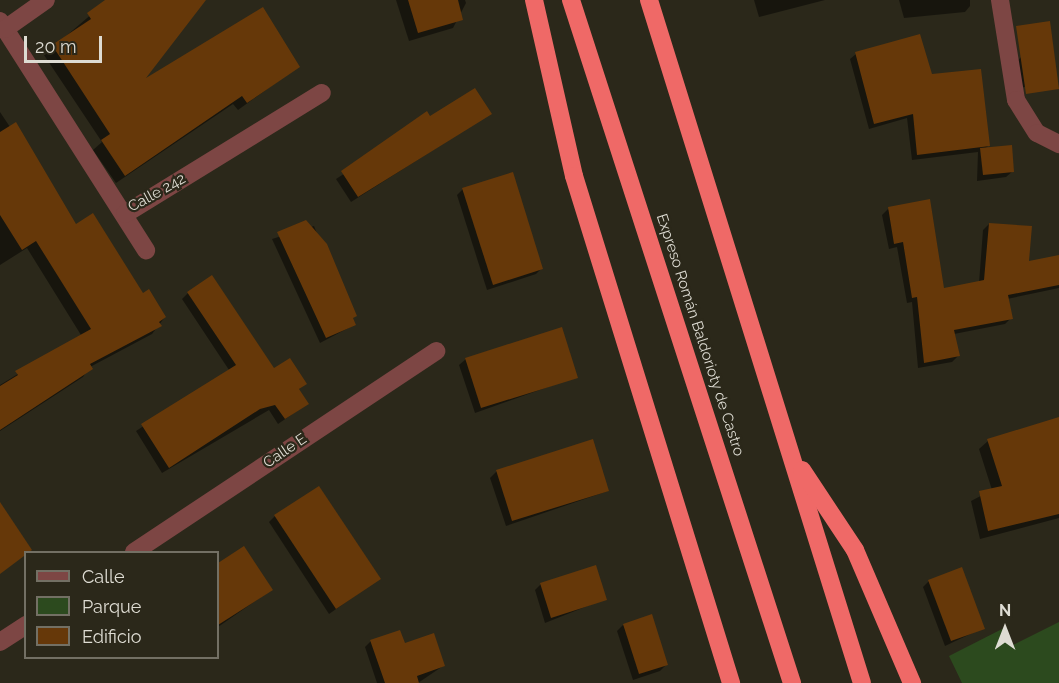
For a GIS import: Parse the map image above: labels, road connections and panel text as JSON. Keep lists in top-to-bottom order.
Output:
{
  "streets": {
    "highway": ["Expreso Román Baldorioty de Castro"],
    "street": ["Calle 242", "Calle E"]
  },
  "legend": ["Calle", "Parque", "Edificio"],
  "scale_bar": "20 m",
  "north": "top"
}
